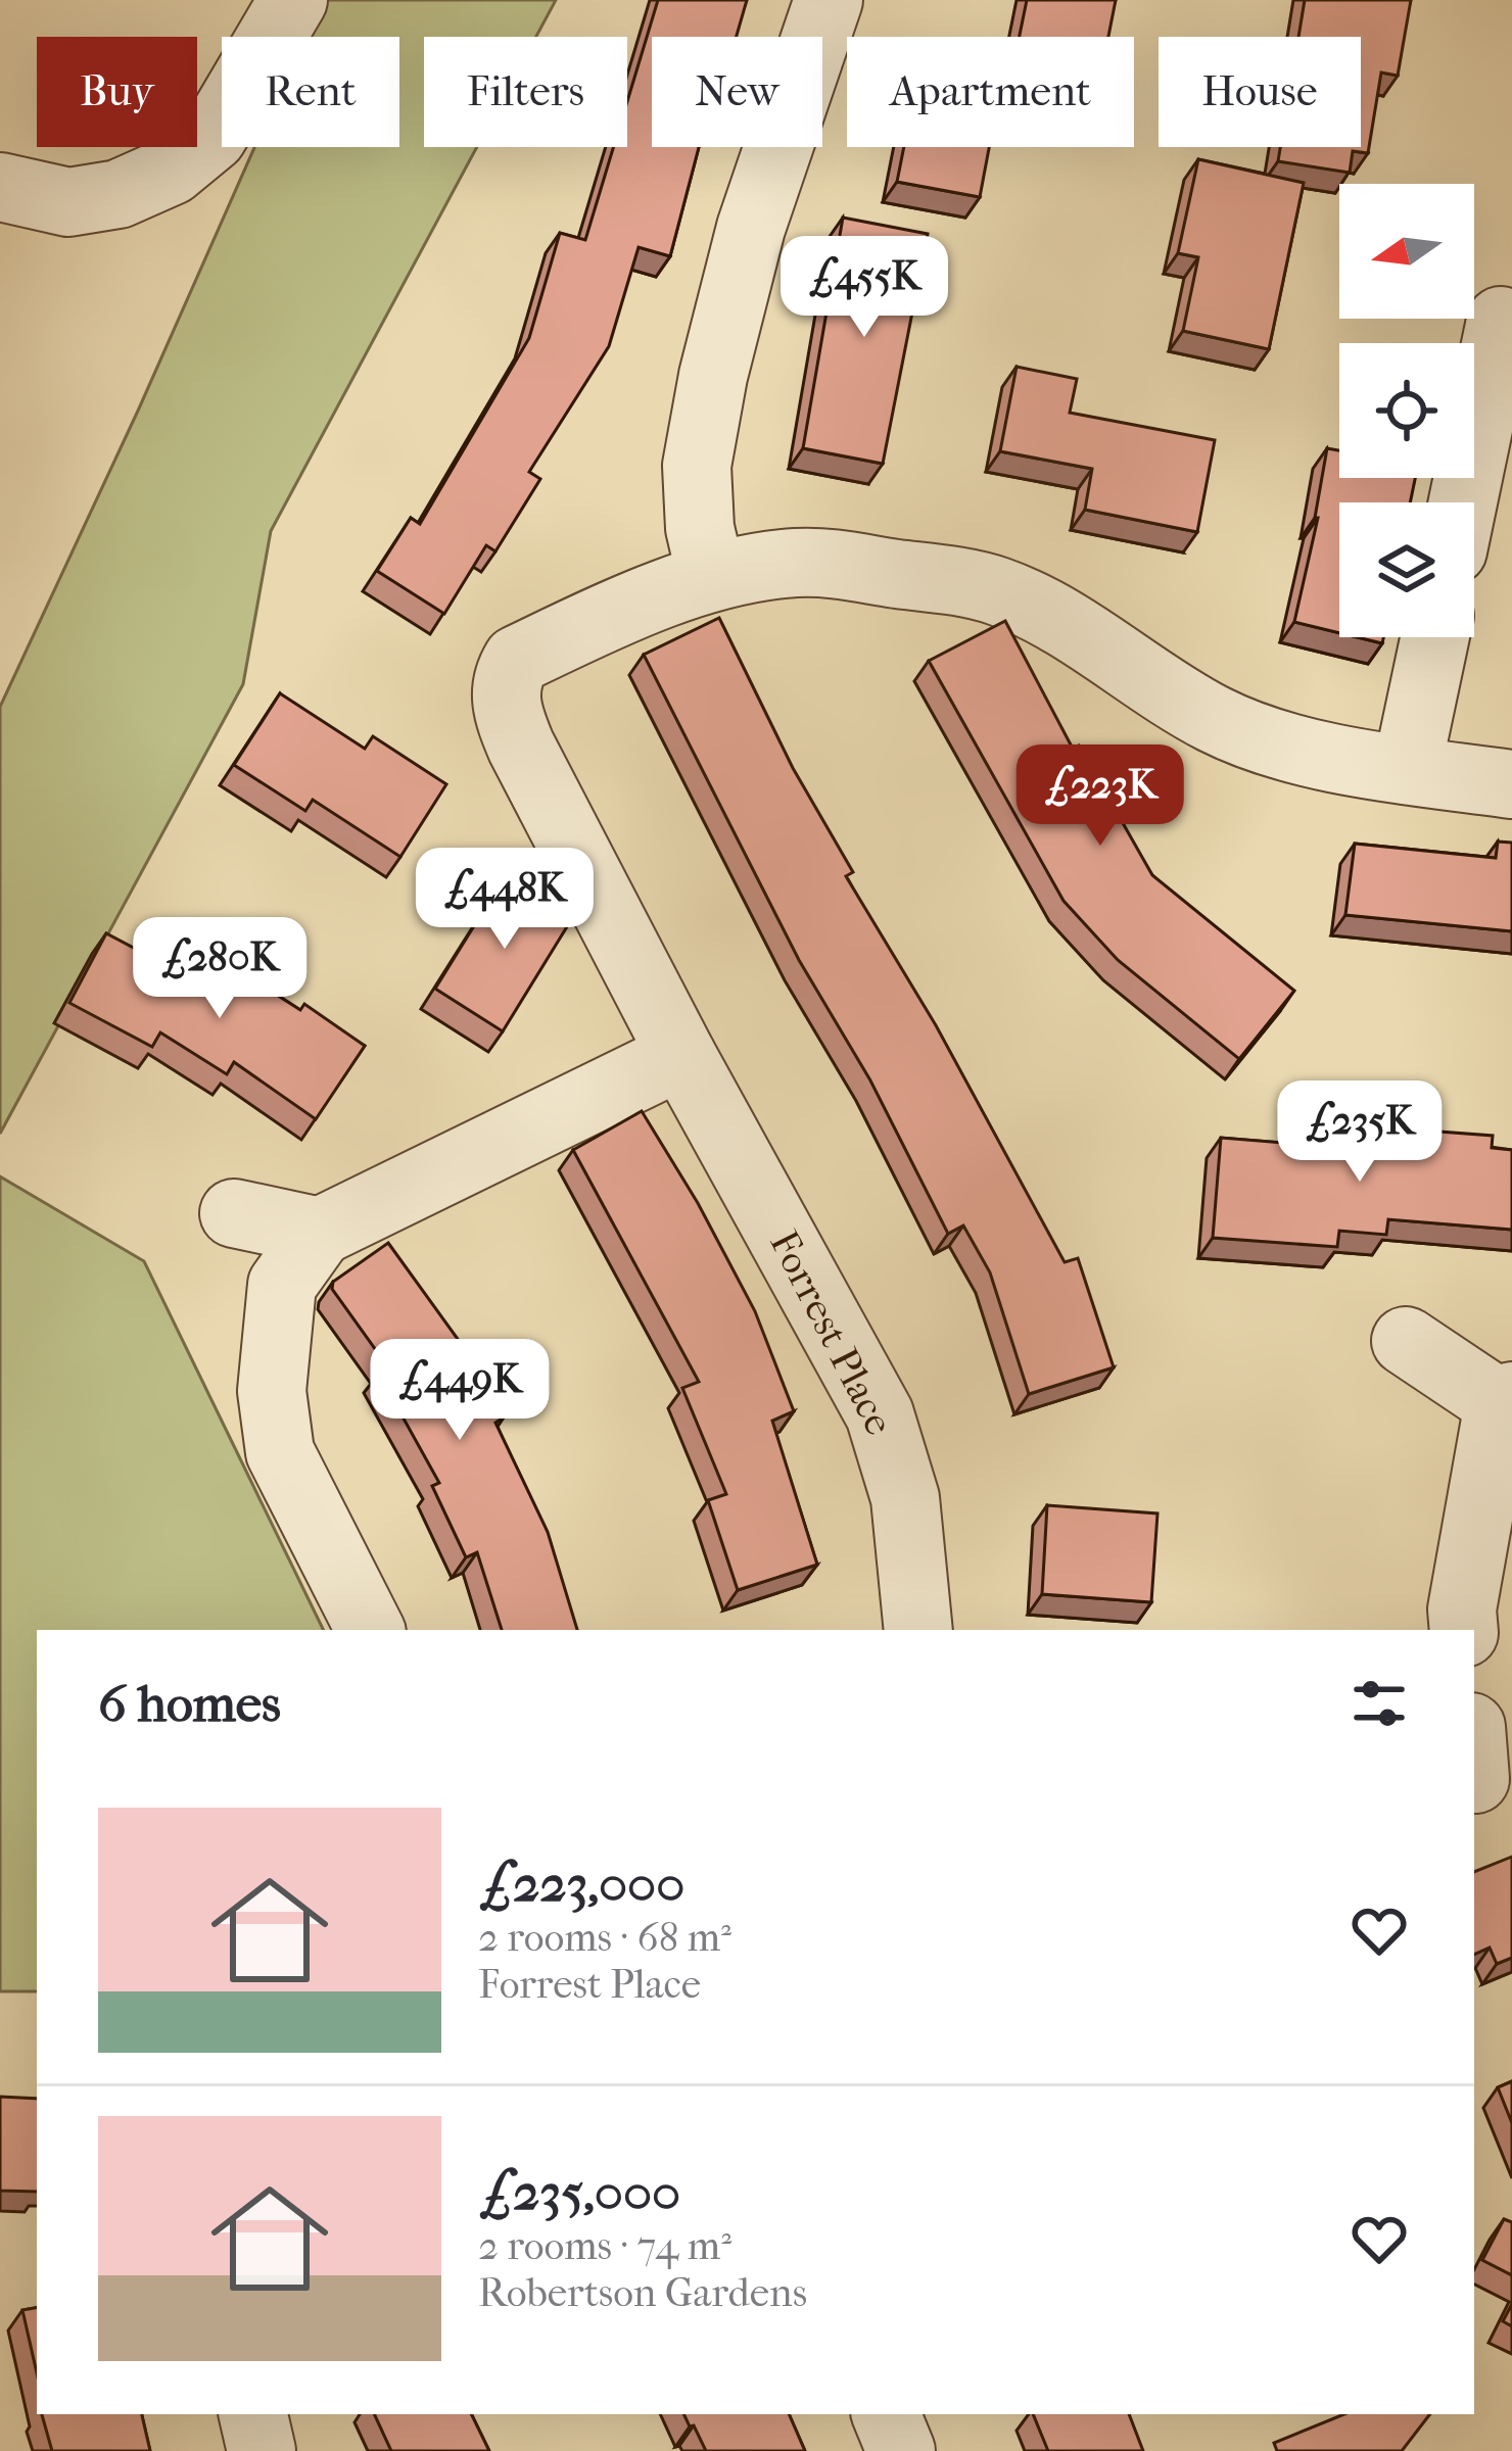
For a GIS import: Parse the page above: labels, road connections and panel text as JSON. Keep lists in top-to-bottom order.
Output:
{
  "streets": {
    "street": ["Forrest Place"]
  },
  "north": "left",
  "page": {
    "chip": [
      "Buy",
      "Rent",
      "Filters",
      "New",
      "Apartment",
      "House"
    ],
    "price": [
      "£455K",
      "£223K",
      "£448K",
      "£280K",
      "£235K",
      "£449K"
    ],
    "heading": "6 homes",
    "list": [
      {
        "name": "£223,000",
        "note": "2 rooms · 68 m² · Forrest Place"
      },
      {
        "name": "£235,000",
        "note": "2 rooms · 74 m² · Robertson Gardens"
      }
    ]
  }
}
